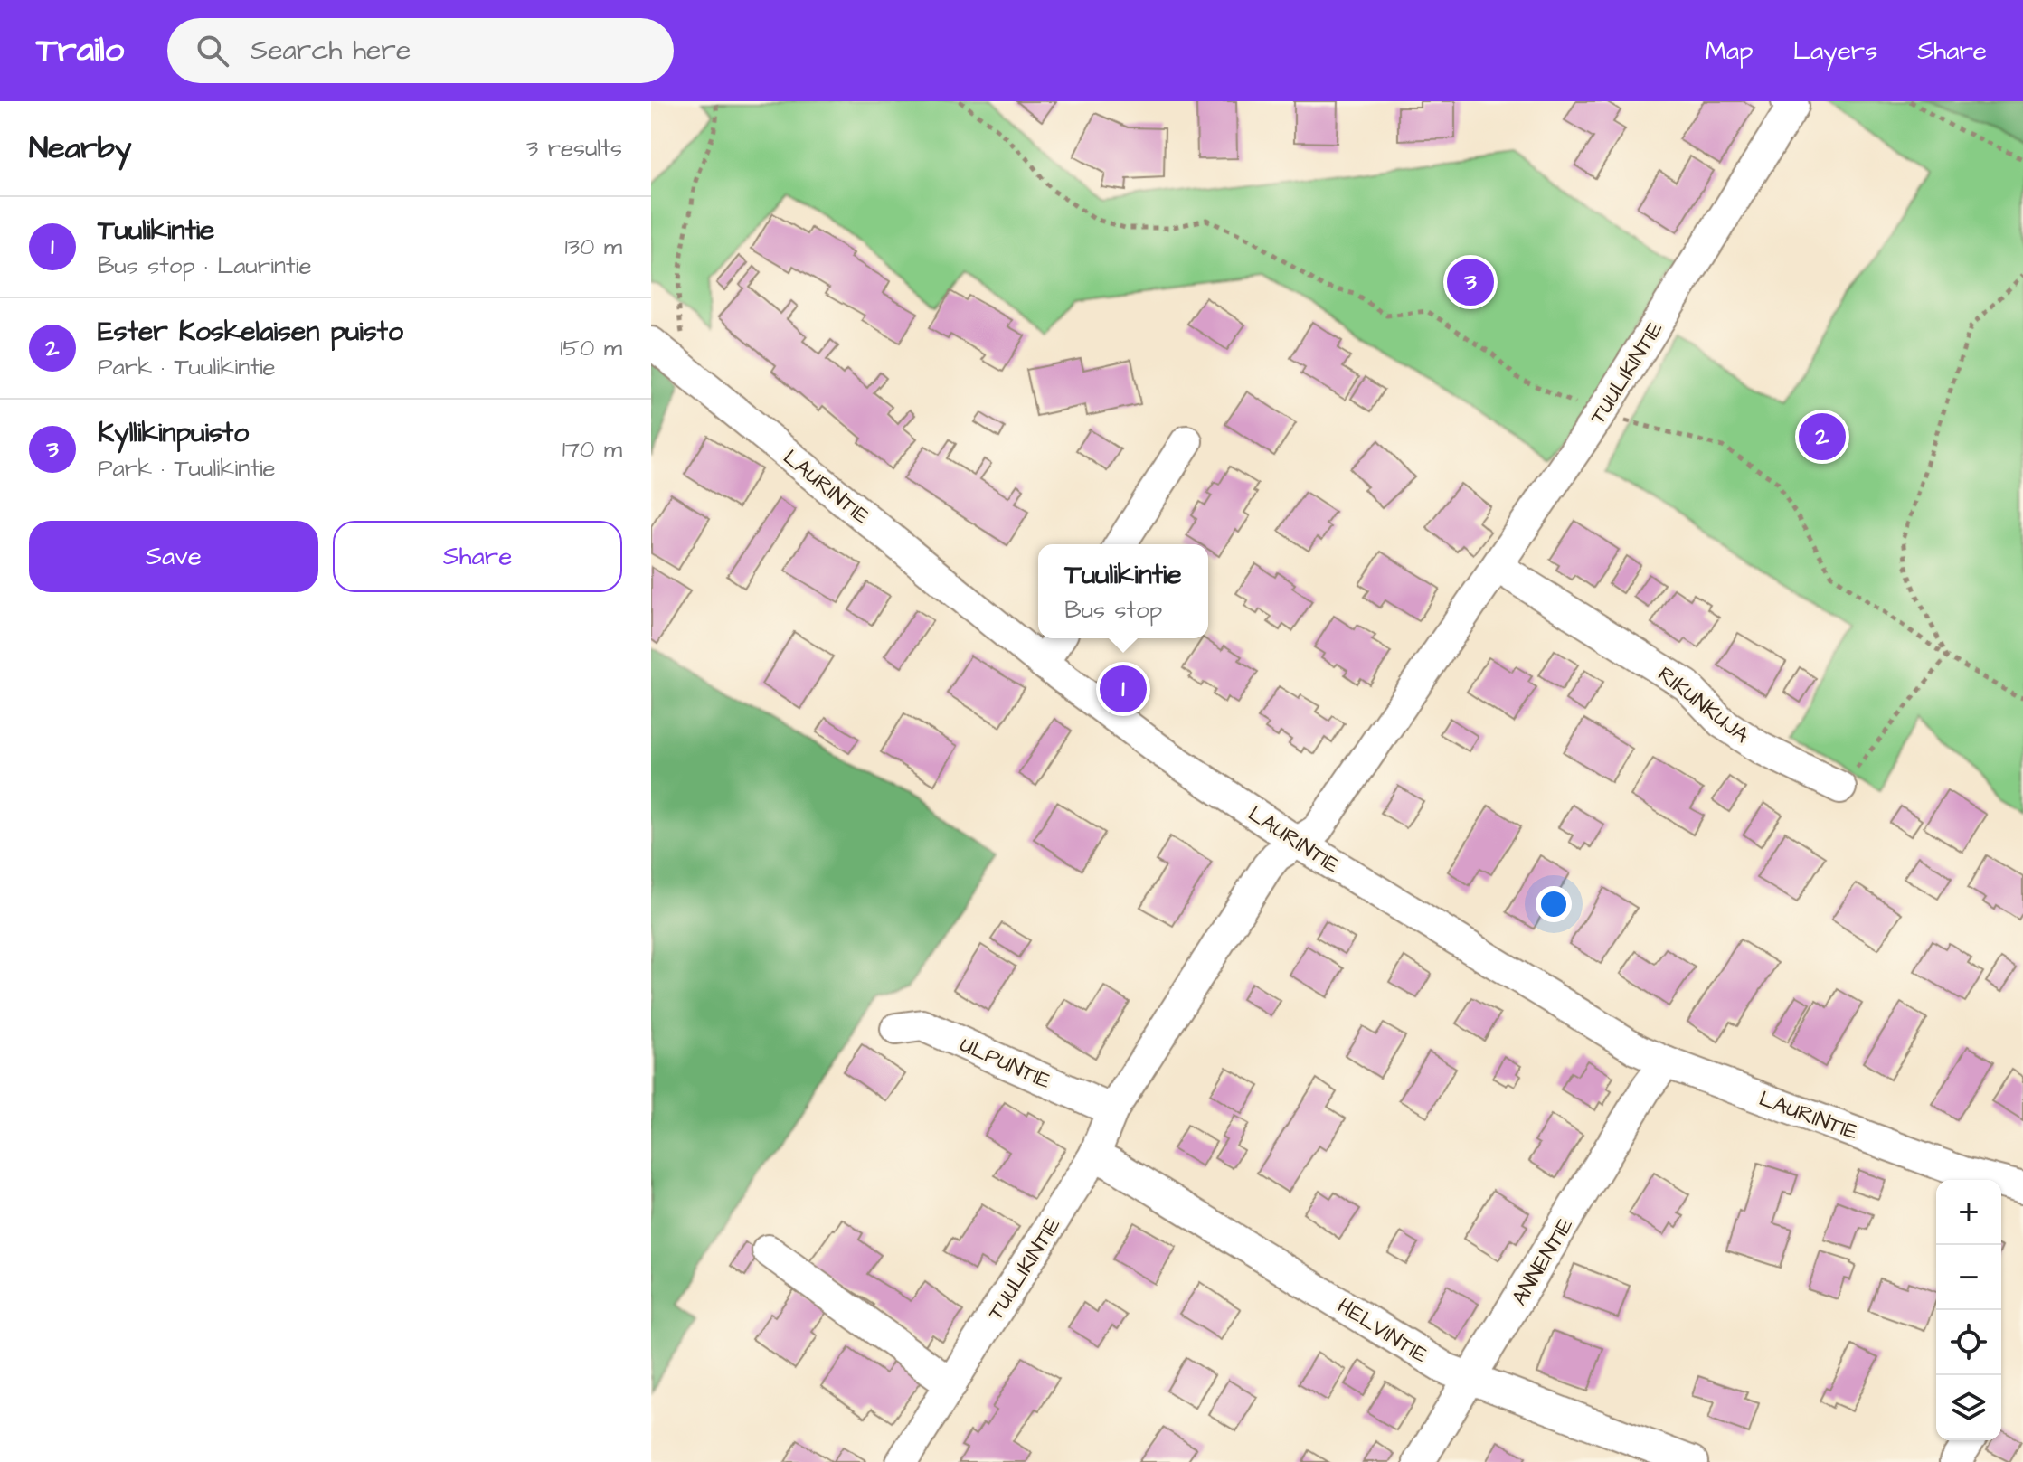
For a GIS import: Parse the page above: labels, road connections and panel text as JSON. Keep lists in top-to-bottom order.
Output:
{
  "streets": {
    "street": [
      "TUULIKINTIE",
      "LAURINTIE",
      "RIKUNKUJA",
      "ULPUNTIE",
      "ANNENTIE",
      "HELVINTIE"
    ]
  },
  "crossings": [
    ["TUULIKINTIE", "LAURINTIE"],
    ["TUULIKINTIE", "RIKUNKUJA"],
    ["TUULIKINTIE", "ULPUNTIE"],
    ["TUULIKINTIE", "HELVINTIE"],
    ["LAURINTIE", "ANNENTIE"],
    ["ANNENTIE", "HELVINTIE"]
  ],
  "page": {
    "header": "Trailo",
    "search": "Search here",
    "nav": ["Map", "Layers", "Share"],
    "heading": ["Nearby", "3 results"],
    "list": [
      {
        "mark": "1",
        "name": "Tuulikintie",
        "note": "Bus stop · Laurintie",
        "value": "130 m"
      },
      {
        "mark": "2",
        "name": "Ester Koskelaisen puisto",
        "note": "Park · Tuulikintie",
        "value": "150 m"
      },
      {
        "mark": "3",
        "name": "Kyllikinpuisto",
        "note": "Park · Tuulikintie",
        "value": "170 m"
      }
    ],
    "pins": ["3", "2", "1"],
    "buttons": ["Save", "Share"],
    "popup": ["Tuulikintie", "Bus stop"],
    "map_buttons": ["+", "−"]
  }
}
